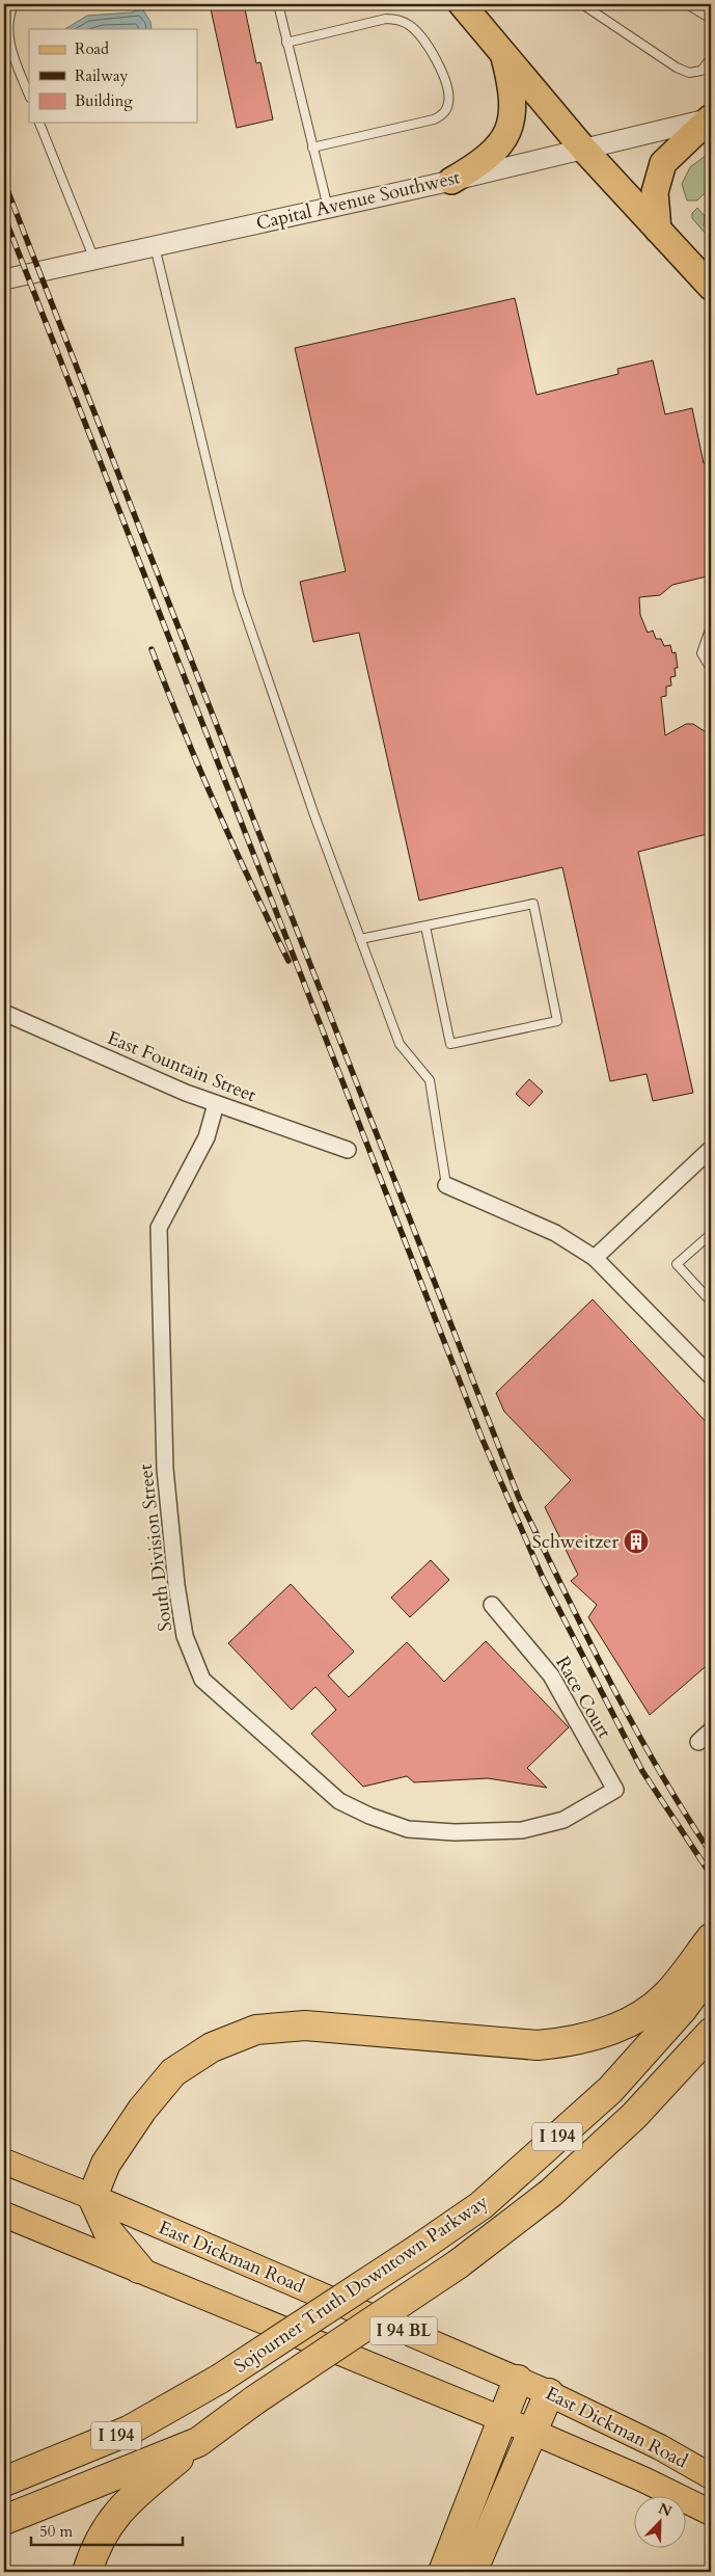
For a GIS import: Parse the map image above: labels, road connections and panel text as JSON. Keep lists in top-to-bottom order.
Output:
{
  "streets": {
    "highway": ["I 194", "Sojourner Truth Downtown Parkway"],
    "main road": ["East Dickman Road", "I 94 BL"],
    "street": [
      "Capital Avenue Southwest",
      "East Fountain Street",
      "South Division Street",
      "Race Court"
    ]
  },
  "crossings": [
    ["East Fountain Street", "South Division Street"],
    ["South Division Street", "Race Court"]
  ],
  "places": {
    "building": ["Schweitzer"]
  },
  "legend": ["Road", "Railway", "Building"],
  "scale_bar": "50 m",
  "north": "top right"
}
